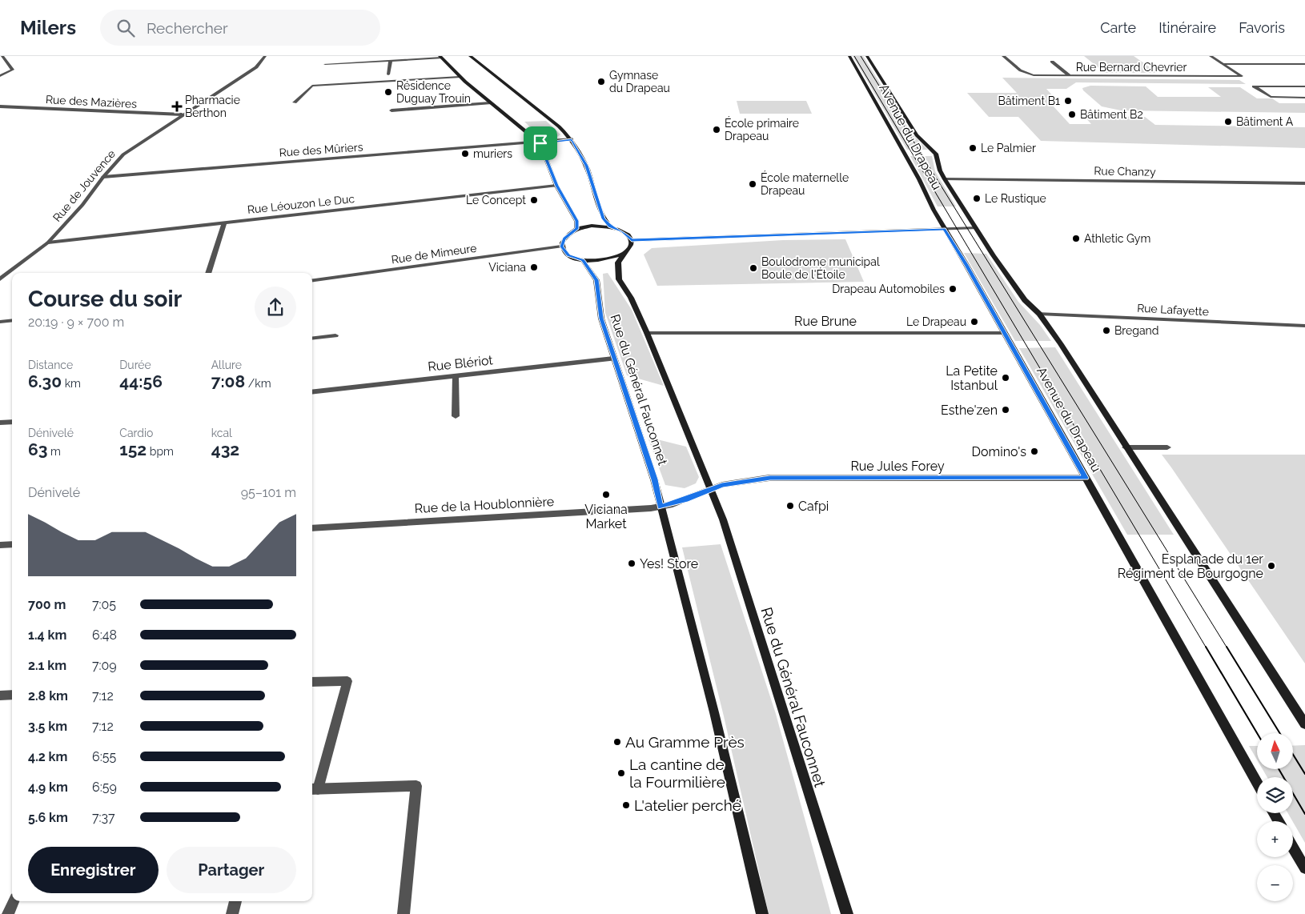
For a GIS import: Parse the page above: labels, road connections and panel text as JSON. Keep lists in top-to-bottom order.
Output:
{
  "streets": {
    "main road": ["Avenue du Drapeau", "Rue du Général Fauconnet"],
    "street": [
      "Rue Bernard Chevrier",
      "Rue des Mazières",
      "Rue des Mûriers",
      "Rue Chanzy",
      "Rue de Jouvence",
      "Rue Léouzon Le Duc",
      "Rue de Mimeure",
      "Rue Lafayette",
      "Rue Brune",
      "Rue Blériot",
      "Rue Jules Forey",
      "Rue de la Houblonnière"
    ]
  },
  "crossings": [
    ["Rue des Mazières", "Rue de Jouvence"],
    ["Avenue du Drapeau", "Rue Chanzy"],
    ["Avenue du Drapeau", "Rue Lafayette"],
    ["Avenue du Drapeau", "Rue Brune"],
    ["Avenue du Drapeau", "Rue Jules Forey"],
    ["Rue des Mûriers", "Rue de Jouvence"],
    ["Rue de Jouvence", "Rue Léouzon Le Duc"],
    ["Rue de Mimeure", "Rue du Général Fauconnet"],
    ["Rue Brune", "Rue du Général Fauconnet"],
    ["Rue Blériot", "Rue du Général Fauconnet"],
    ["Rue du Général Fauconnet", "Rue Jules Forey"],
    ["Rue du Général Fauconnet", "Rue de la Houblonnière"]
  ],
  "places": {
    "other": [
      "Gymnase du Drapeau",
      "Résidence Duguay Trouin",
      "Bâtiment B1",
      "Bâtiment B2",
      "Bâtiment A",
      "École primaire Drapeau",
      "Le Palmier",
      "muriers",
      "École maternelle Drapeau",
      "Le Rustique",
      "Le Concept",
      "Athletic Gym",
      "Viciana",
      "Boulodrome municipal Boule de l'Étoile",
      "Drapeau Automobiles",
      "Le Drapeau",
      "Bregand",
      "La Petite Istanbul",
      "Esthe'zen",
      "Domino's",
      "Viciana Market",
      "Cafpi",
      "Yes! Store",
      "Esplanade du 1er Régiment de Bourgogne",
      "Au Gramme Près",
      "La cantine de la Fourmilière",
      "L'atelier perché"
    ],
    "health": ["Pharmacie Berthon"]
  },
  "north": "top",
  "page": {
    "header": "Milers",
    "search": "Rechercher",
    "nav": ["Carte", "Itinéraire", "Favoris"],
    "heading": ["Course du soir", "20:19 · 9 × 700 m"],
    "stats": [
      ["Distance", "6.30 km"],
      ["Durée", "44:56"],
      ["Allure", "7:08 /km"],
      ["Dénivelé", "63 m"],
      ["Cardio", "152 bpm"],
      ["kcal", "432"]
    ],
    "chart": ["Dénivelé", "95–101 m"],
    "list": [
      {
        "name": "700 m",
        "note": "7:05"
      },
      {
        "name": "1.4 km",
        "note": "6:48"
      },
      {
        "name": "2.1 km",
        "note": "7:09"
      },
      {
        "name": "2.8 km",
        "note": "7:12"
      },
      {
        "name": "3.5 km",
        "note": "7:12"
      },
      {
        "name": "4.2 km",
        "note": "6:55"
      },
      {
        "name": "4.9 km",
        "note": "6:59"
      },
      {
        "name": "5.6 km",
        "note": "7:37"
      }
    ],
    "map_buttons": ["+", "−"],
    "buttons": ["Enregistrer", "Partager"]
  }
}
